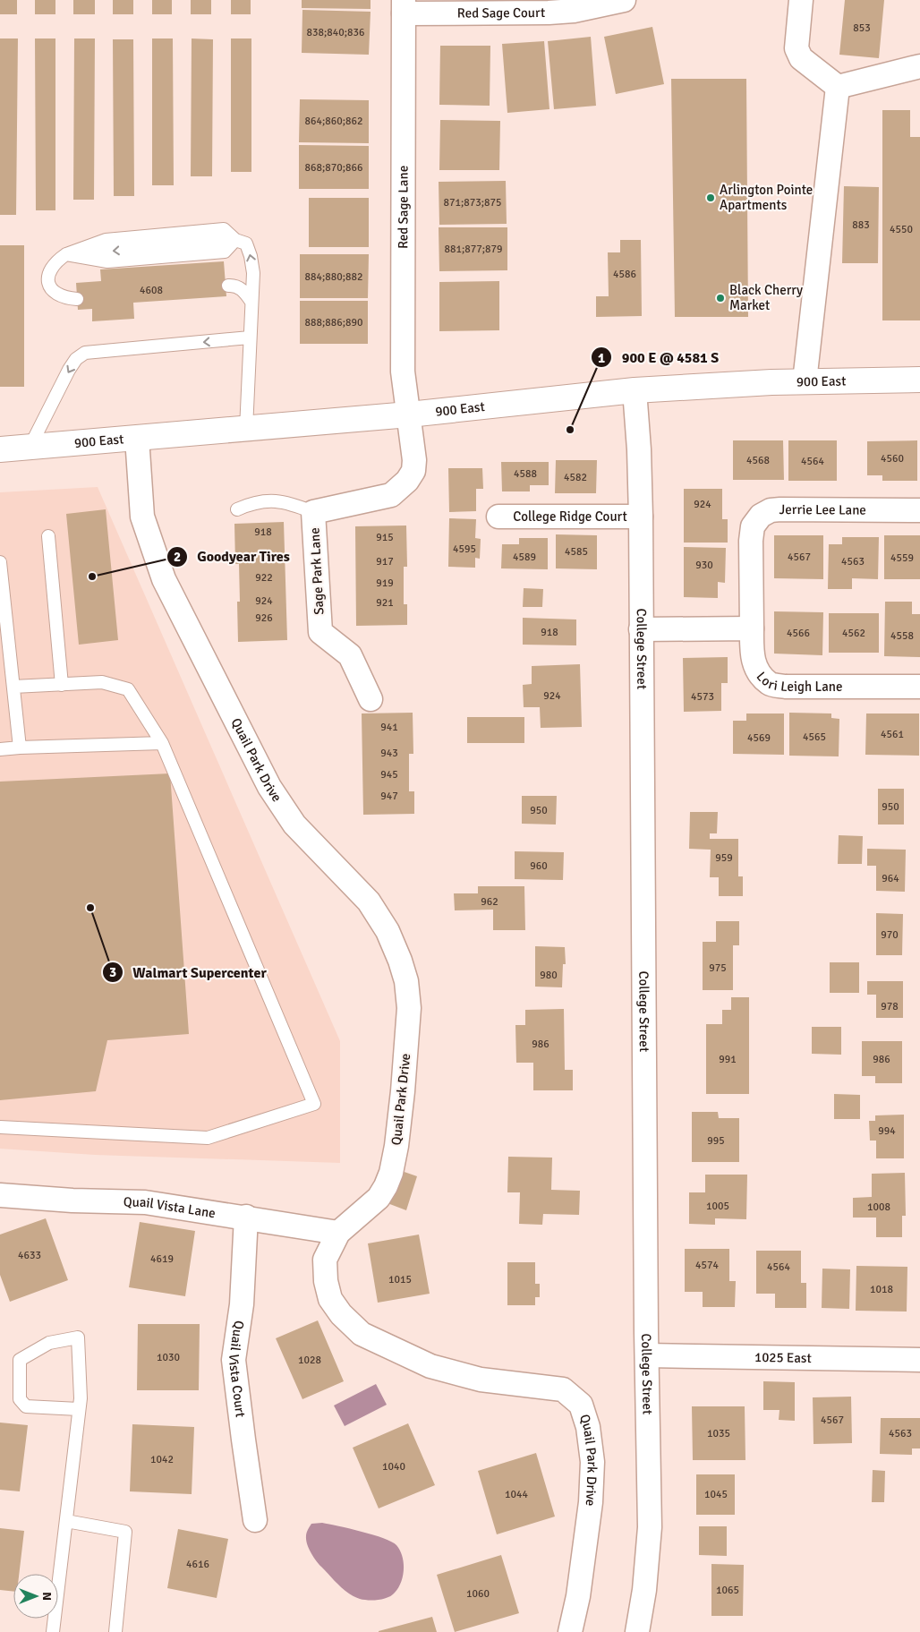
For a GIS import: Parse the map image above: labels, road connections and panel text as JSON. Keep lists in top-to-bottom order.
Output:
{
  "streets": {
    "main road": ["900 East"],
    "street": [
      "Red Sage Court",
      "Red Sage Lane",
      "Jerrie Lee Lane",
      "College Ridge Court",
      "Sage Park Lane",
      "College Street",
      "Lori Leigh Lane",
      "Quail Park Drive",
      "Quail Vista Lane",
      "1025 East",
      "Quail Vista Court"
    ]
  },
  "crossings": [
    ["Red Sage Court", "Red Sage Lane"],
    ["Red Sage Lane", "900 East"],
    ["Red Sage Lane", "Sage Park Lane"],
    ["900 East", "Sage Park Lane"],
    ["900 East", "College Street"],
    ["900 East", "Quail Park Drive"],
    ["Jerrie Lee Lane", "Lori Leigh Lane"],
    ["College Ridge Court", "College Street"],
    ["College Street", "1025 East"],
    ["Quail Park Drive", "Quail Vista Lane"],
    ["Quail Vista Lane", "Quail Vista Court"]
  ],
  "places": [
    "Arlington Pointe Apartments",
    "Black Cherry Market",
    "900 E @ 4581 S",
    "Goodyear Tires",
    "Walmart Supercenter"
  ],
  "house_numbers": [
    "853",
    "838;840;836",
    "864;860;862",
    "868;870;866",
    "871;873;875",
    "883",
    "4550",
    "881;877;879",
    "4586",
    "884;880;882",
    "4608",
    "888;886;890",
    "4560",
    "4568",
    "4564",
    "4588",
    "4582",
    "924",
    "918",
    "915",
    "4595",
    "4585",
    "4589",
    "4567",
    "4559",
    "917",
    "4563",
    "930",
    "922",
    "919",
    "924",
    "921",
    "926",
    "918",
    "4566",
    "4562",
    "4558",
    "924",
    "4573",
    "941",
    "4561",
    "4565",
    "4569",
    "943",
    "945",
    "947",
    "950",
    "950",
    "959",
    "960",
    "964",
    "962",
    "970",
    "975",
    "980",
    "978",
    "986",
    "991",
    "986",
    "994",
    "995",
    "1005",
    "1008",
    "4633",
    "4619",
    "4574",
    "4564",
    "1015",
    "1018",
    "1030",
    "1028",
    "4567",
    "1035",
    "4563",
    "1042",
    "1040",
    "1044",
    "1045",
    "4616",
    "1065",
    "1060"
  ],
  "north": "right"
}
